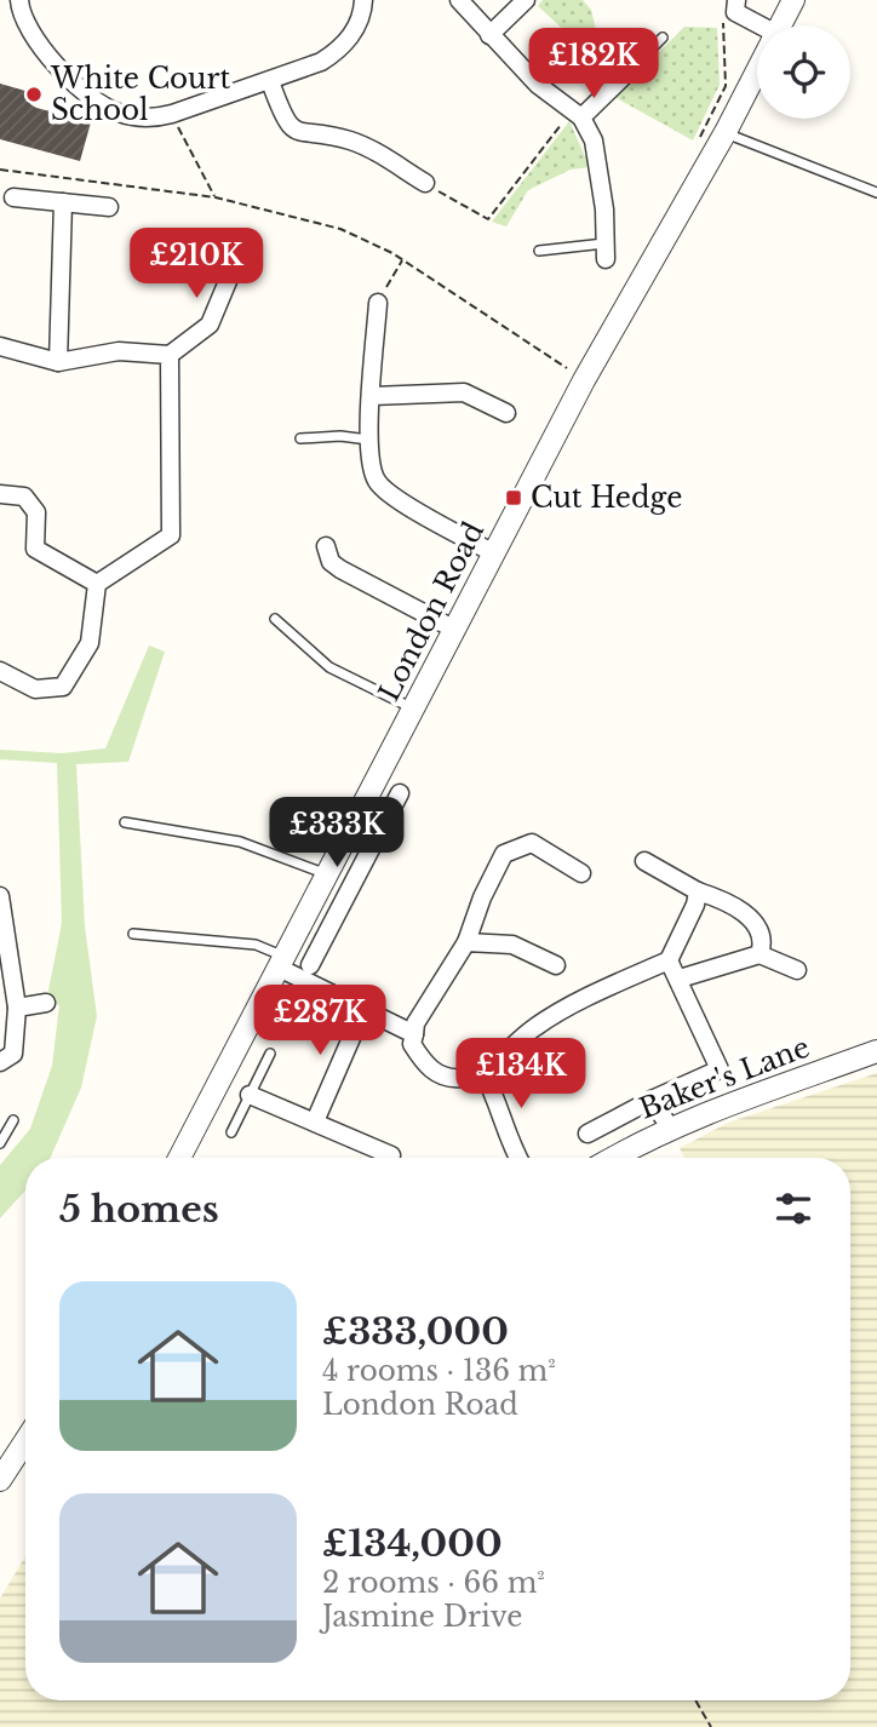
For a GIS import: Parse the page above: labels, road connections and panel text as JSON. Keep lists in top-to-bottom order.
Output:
{
  "streets": {
    "street": ["London Road", "Baker's Lane"]
  },
  "places": {
    "other": ["White Court School"],
    "transit": ["Cut Hedge"]
  },
  "page": {
    "price": [
      "£182K",
      "£210K",
      "£333K",
      "£287K",
      "£134K"
    ],
    "heading": "5 homes",
    "list": [
      {
        "name": "£333,000",
        "note": "4 rooms · 136 m² · London Road"
      },
      {
        "name": "£134,000",
        "note": "2 rooms · 66 m² · Jasmine Drive"
      }
    ]
  }
}
